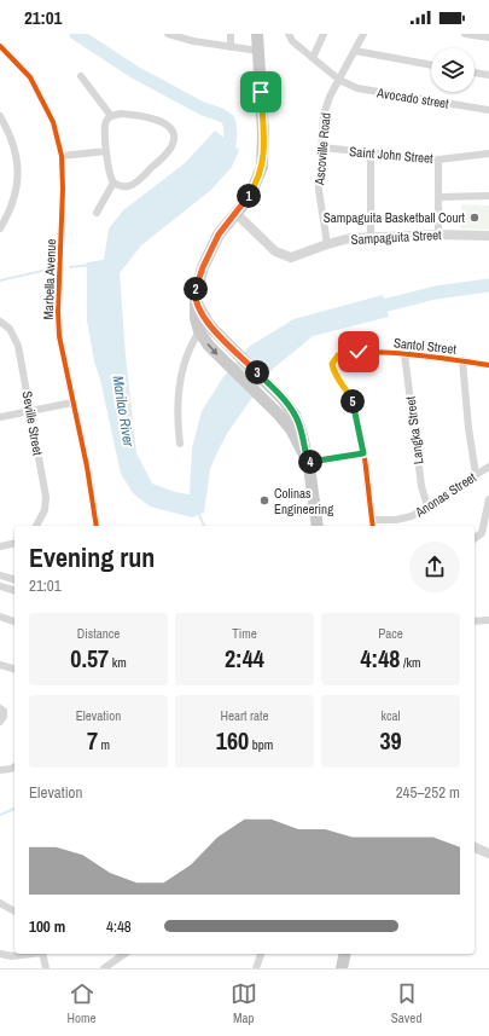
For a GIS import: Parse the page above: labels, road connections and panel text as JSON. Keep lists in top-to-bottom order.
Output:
{
  "streets": {
    "street": [
      "Avocado street",
      "Ascoville Road",
      "Saint John Street",
      "Sampaguita Street",
      "Marbella Avenue",
      "Santol Street",
      "Seville Street",
      "Langka Street",
      "Anonas Street"
    ]
  },
  "crossings": [
    ["Avocado street", "Ascoville Road"],
    ["Ascoville Road", "Saint John Street"],
    ["Ascoville Road", "Sampaguita Street"],
    ["Santol Street", "Langka Street"],
    ["Santol Street", "Anonas Street"],
    ["Langka Street", "Anonas Street"]
  ],
  "water": ["Marilao River"],
  "places": ["Sampaguita Basketball Court", "Colinas Engineering"],
  "page": {
    "status": "21:01",
    "pins": [
      "1",
      "2",
      "3",
      "5",
      "4"
    ],
    "heading": ["Evening run", "21:01"],
    "stats": [
      ["Distance", "0.57 km"],
      ["Time", "2:44"],
      ["Pace", "4:48 /km"],
      ["Elevation", "7 m"],
      ["Heart rate", "160 bpm"],
      ["kcal", "39"]
    ],
    "chart": ["Elevation", "245–252 m"],
    "list": [
      {
        "name": "100 m",
        "note": "4:48"
      }
    ],
    "tabs": ["Home", "Map", "Saved"]
  }
}
